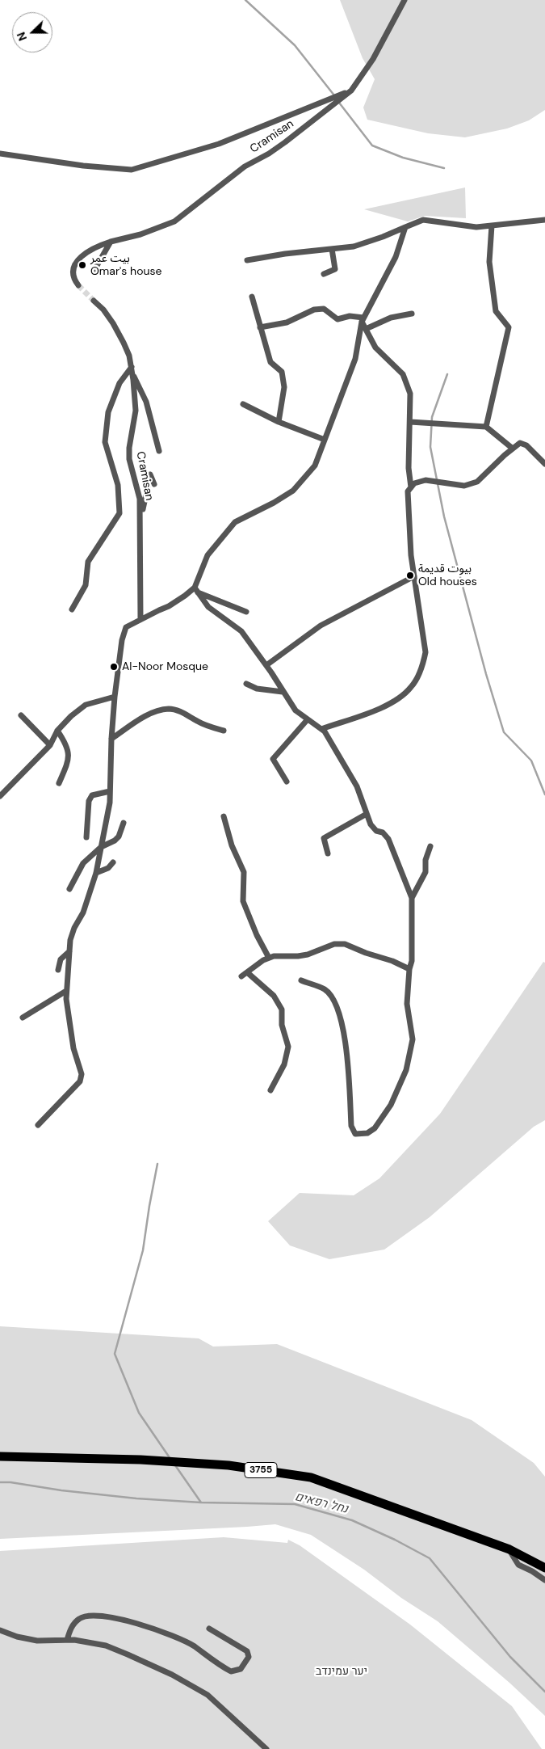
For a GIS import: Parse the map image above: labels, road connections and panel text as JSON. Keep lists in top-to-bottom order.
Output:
{
  "streets": {
    "main road": ["3755"],
    "street": ["Cramisan"]
  },
  "water": ["נחל רפאים"],
  "parks": ["יער עמינדב"],
  "places": ["بيت عمر Omar's house", "بيوت قديمة Old houses", "Al-Noor Mosque"],
  "north": "left"
}
